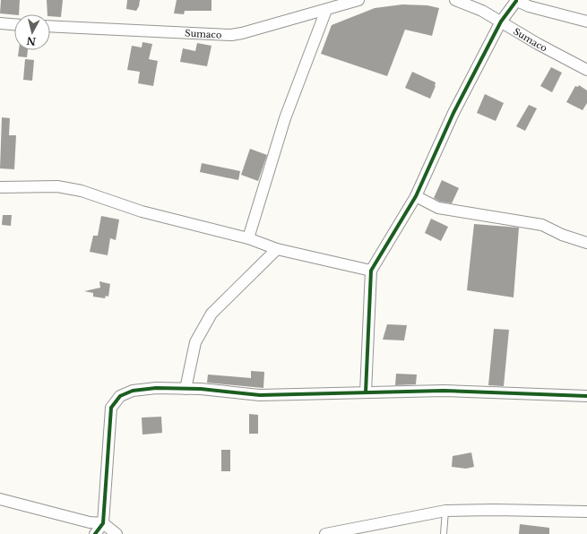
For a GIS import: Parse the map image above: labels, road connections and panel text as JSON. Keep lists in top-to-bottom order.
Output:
{
  "streets": {
    "street": ["Sumaco"]
  },
  "north": "bottom"
}
